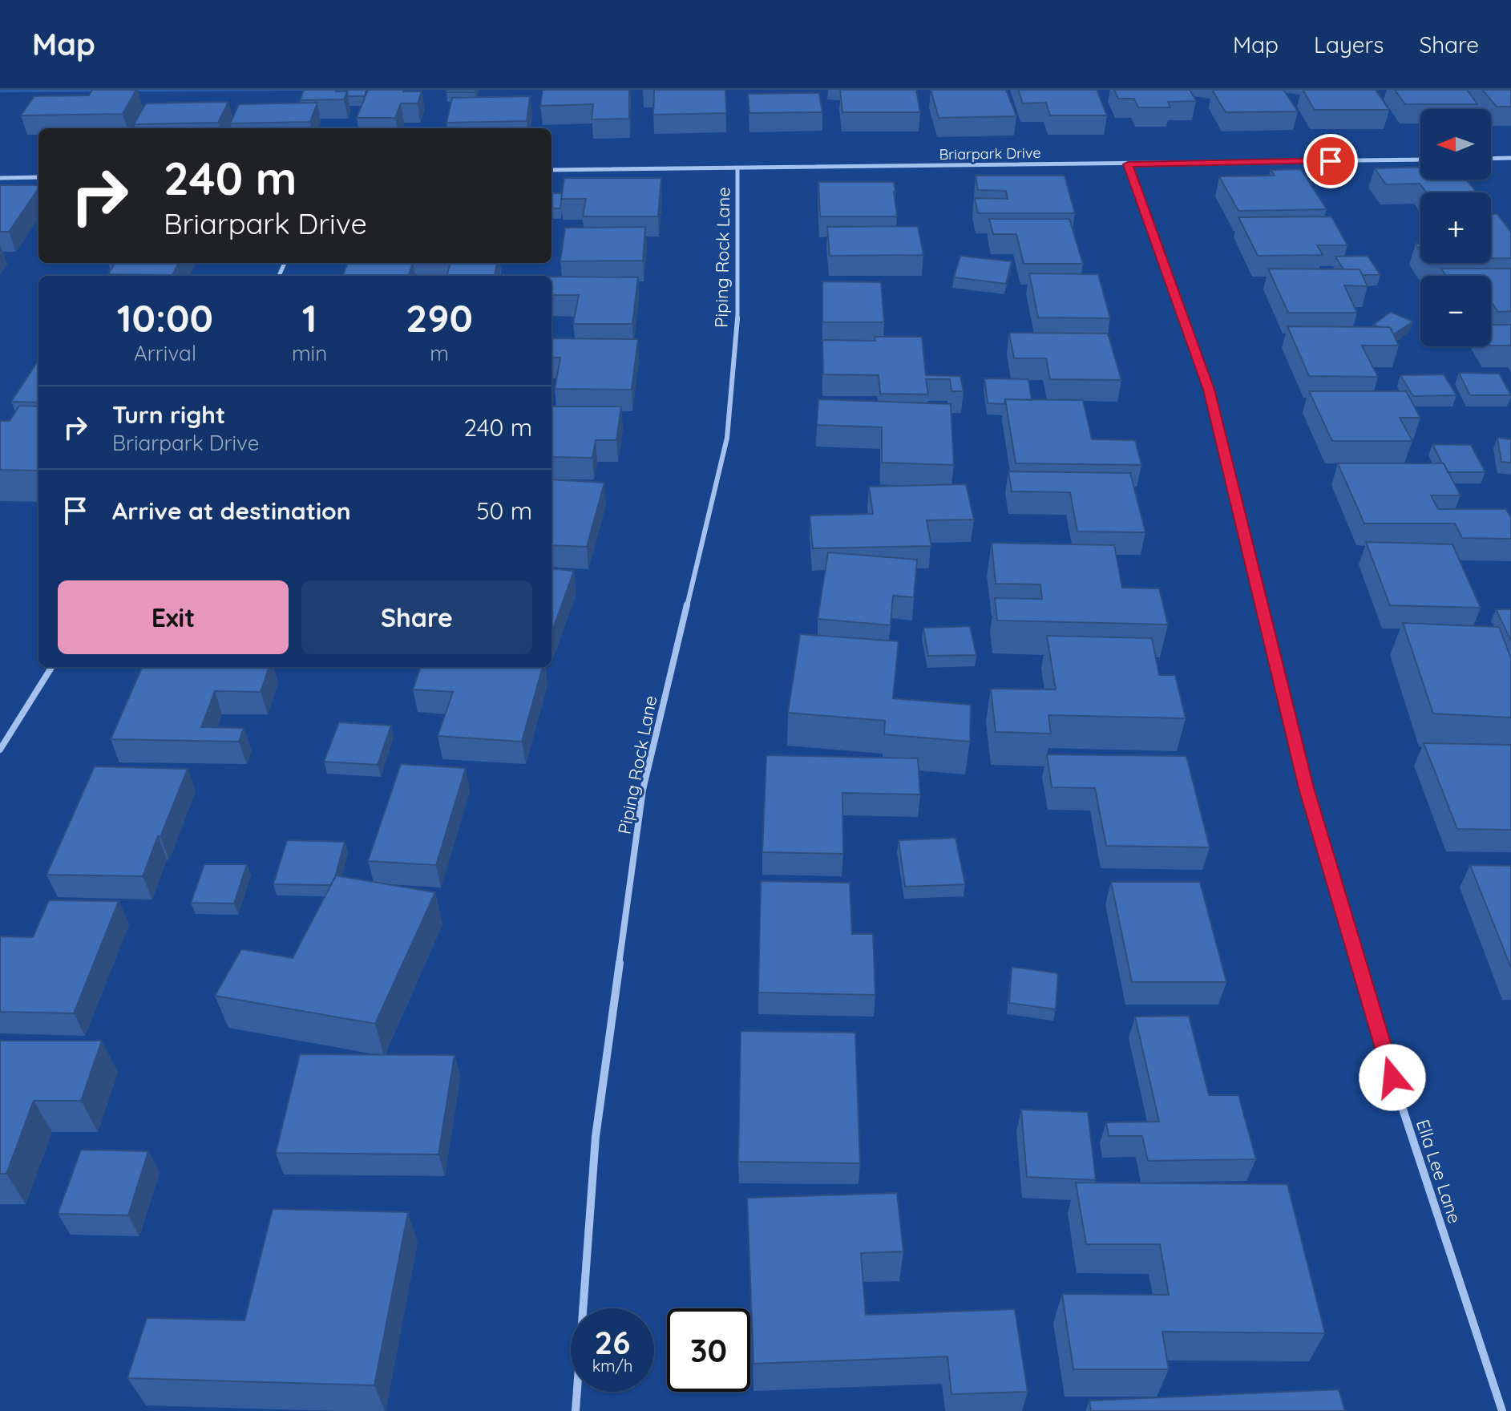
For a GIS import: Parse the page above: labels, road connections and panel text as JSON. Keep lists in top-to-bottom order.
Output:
{
  "streets": {
    "street": ["Briarpark Drive", "Piping Rock Lane", "Ella Lee Lane"]
  },
  "crossings": [
    ["Briarpark Drive", "Piping Rock Lane"],
    ["Briarpark Drive", "Ella Lee Lane"]
  ],
  "north": "left",
  "page": {
    "header": "Map",
    "nav": ["Map", "Layers", "Share"],
    "map_buttons": ["+", "−"],
    "turn": ["240 m", "Briarpark Drive"],
    "eta": [
      "10:00",
      "Arrival",
      "1",
      "min",
      "290",
      "m"
    ],
    "list": [
      {
        "name": "Turn right",
        "note": "Briarpark Drive",
        "value": "240 m"
      },
      {
        "name": "Arrive at destination",
        "value": "50 m"
      }
    ],
    "buttons": ["Exit", "Share"],
    "speed": "26 km/h",
    "limit": "30"
  }
}
